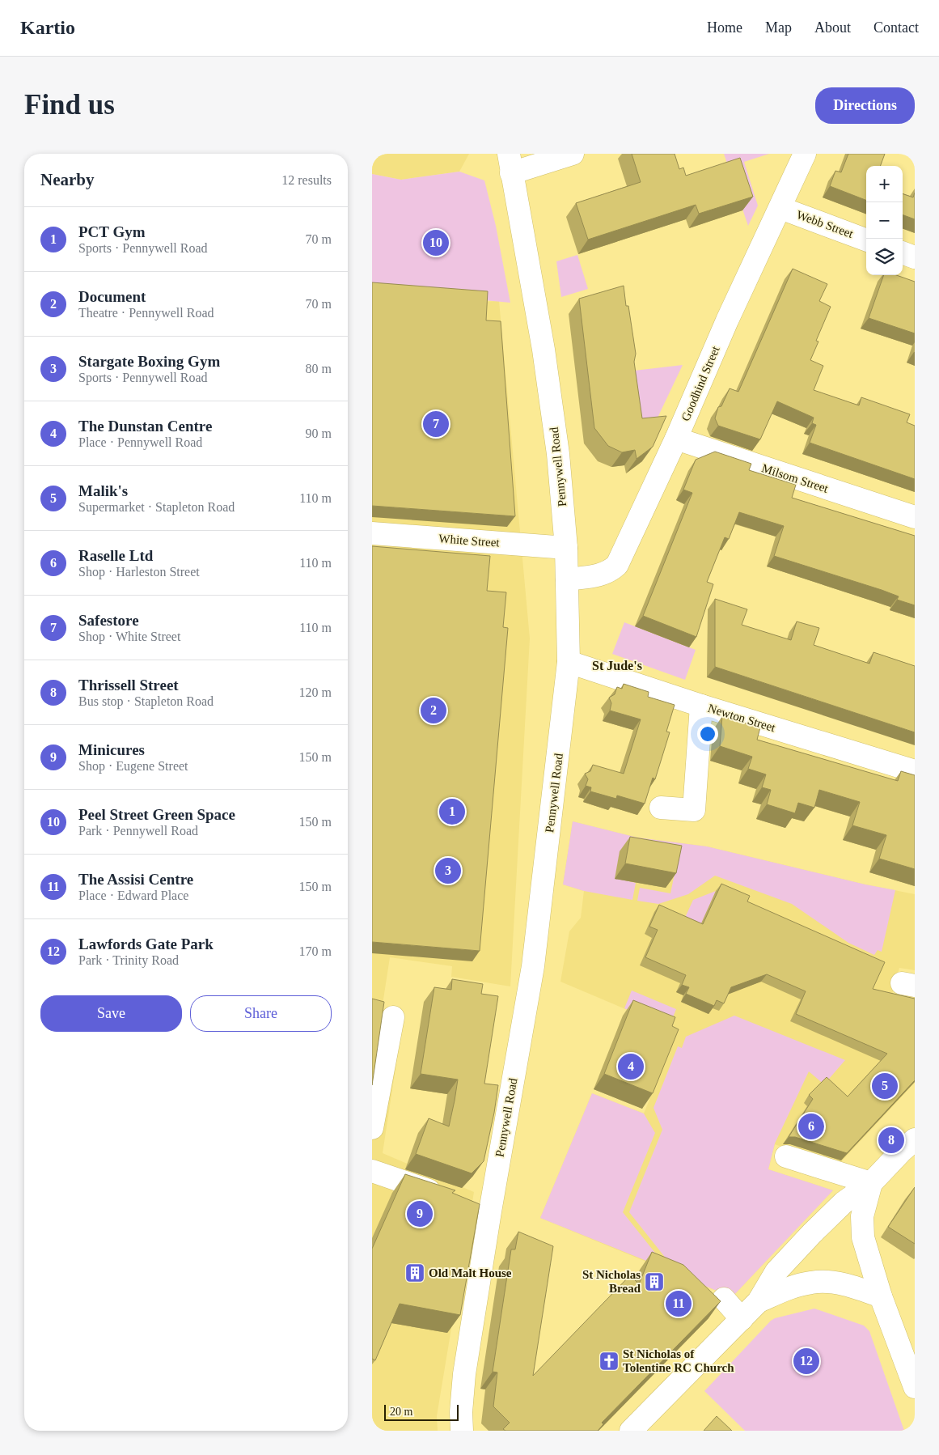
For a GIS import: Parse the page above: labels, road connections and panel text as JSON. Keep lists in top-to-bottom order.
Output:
{
  "streets": {
    "street": [
      "Webb Street",
      "Goodhind Street",
      "Pennywell Road",
      "Milsom Street",
      "White Street",
      "Newton Street"
    ]
  },
  "crossings": [
    ["Webb Street", "Goodhind Street"],
    ["Goodhind Street", "Pennywell Road"],
    ["Goodhind Street", "Milsom Street"],
    ["Pennywell Road", "White Street"],
    ["Pennywell Road", "Newton Street"]
  ],
  "districts": ["St Jude's"],
  "places": {
    "building": ["Old Malt House", "St Nicholas Bread"],
    "church": ["St Nicholas of Tolentine RC Church"]
  },
  "scale_bar": "20 m",
  "page": {
    "header": "Kartio",
    "nav": [
      "Home",
      "Map",
      "About",
      "Contact"
    ],
    "buttons": [
      "Directions",
      ["Save", "Share"]
    ],
    "title": "Find us",
    "heading": ["Nearby", "12 results"],
    "map_buttons": ["+", "−"],
    "list": [
      {
        "mark": "1",
        "name": "PCT Gym",
        "note": "Sports · Pennywell Road",
        "value": "70 m"
      },
      {
        "mark": "2",
        "name": "Document",
        "note": "Theatre · Pennywell Road",
        "value": "70 m"
      },
      {
        "mark": "3",
        "name": "Stargate Boxing Gym",
        "note": "Sports · Pennywell Road",
        "value": "80 m"
      },
      {
        "mark": "4",
        "name": "The Dunstan Centre",
        "note": "Place · Pennywell Road",
        "value": "90 m"
      },
      {
        "mark": "5",
        "name": "Malik's",
        "note": "Supermarket · Stapleton Road",
        "value": "110 m"
      },
      {
        "mark": "6",
        "name": "Raselle Ltd",
        "note": "Shop · Harleston Street",
        "value": "110 m"
      },
      {
        "mark": "7",
        "name": "Safestore",
        "note": "Shop · White Street",
        "value": "110 m"
      },
      {
        "mark": "8",
        "name": "Thrissell Street",
        "note": "Bus stop · Stapleton Road",
        "value": "120 m"
      },
      {
        "mark": "9",
        "name": "Minicures",
        "note": "Shop · Eugene Street",
        "value": "150 m"
      },
      {
        "mark": "10",
        "name": "Peel Street Green Space",
        "note": "Park · Pennywell Road",
        "value": "150 m"
      },
      {
        "mark": "11",
        "name": "The Assisi Centre",
        "note": "Place · Edward Place",
        "value": "150 m"
      },
      {
        "mark": "12",
        "name": "Lawfords Gate Park",
        "note": "Park · Trinity Road",
        "value": "170 m"
      }
    ],
    "pins": [
      "10",
      "7",
      "2",
      "1",
      "3",
      "4",
      "5",
      "6",
      "8",
      "9",
      "11",
      "12"
    ],
    "scale": "20 m"
  }
}
